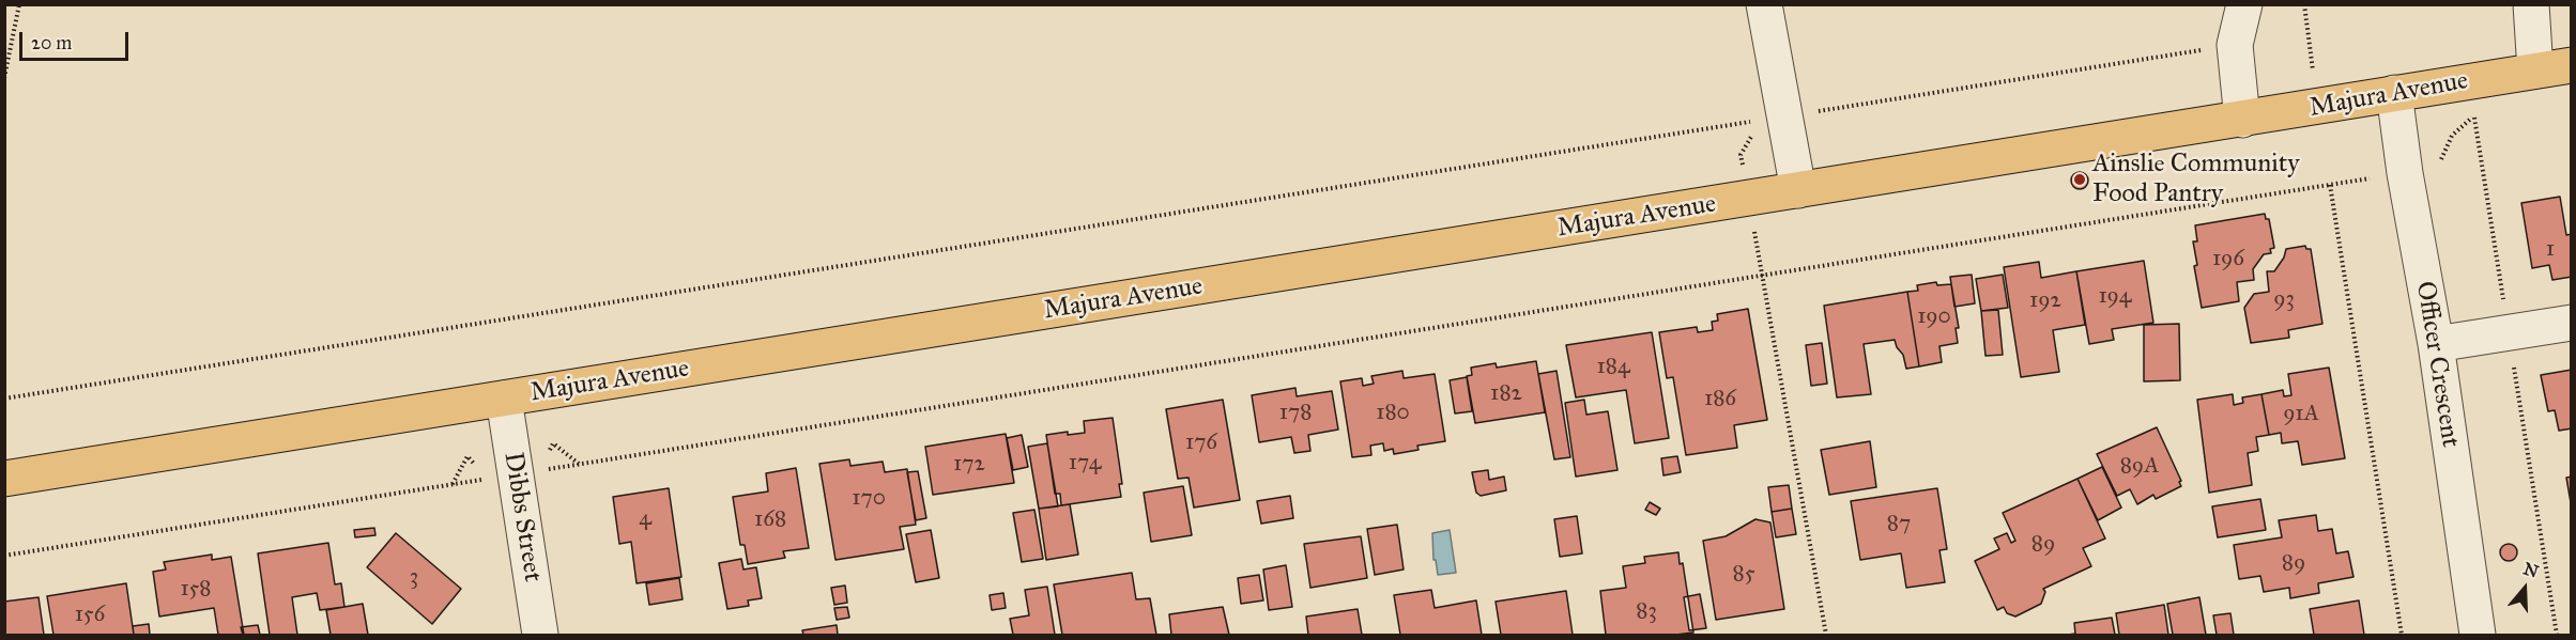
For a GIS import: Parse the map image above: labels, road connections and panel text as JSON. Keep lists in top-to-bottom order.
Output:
{
  "streets": {
    "main road": ["Majura Avenue"],
    "street": ["Officer Crescent", "Dibbs Street"]
  },
  "crossings": [
    ["Majura Avenue", "Officer Crescent"],
    ["Majura Avenue", "Dibbs Street"]
  ],
  "places": ["Ainslie Community Food Pantry"],
  "house_numbers": [
    "1",
    "196",
    "194",
    "93",
    "192",
    "190",
    "184",
    "182",
    "186",
    "178",
    "180",
    "91A",
    "176",
    "174",
    "172",
    "89A",
    "170",
    "4",
    "168",
    "87",
    "89",
    "89",
    "85",
    "3",
    "158",
    "83",
    "156"
  ],
  "scale_bar": "20 m",
  "north": "top"
}
